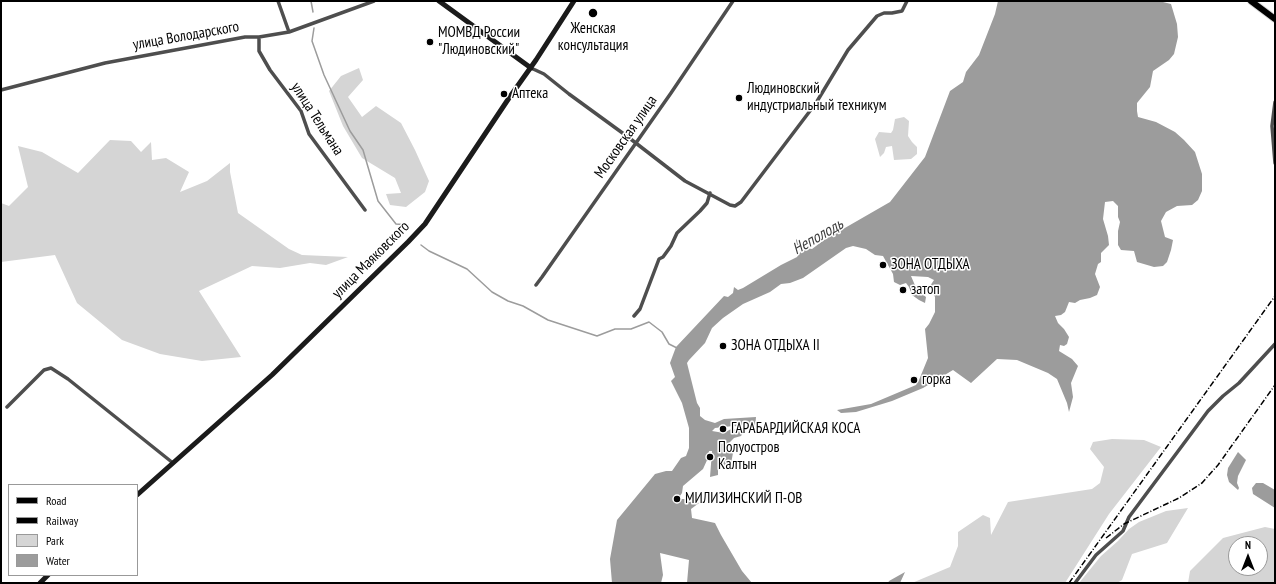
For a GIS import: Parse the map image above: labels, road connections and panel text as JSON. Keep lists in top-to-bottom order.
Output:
{
  "streets": {
    "street": [
      "улица Володарского",
      "улица Тельмана",
      "Московская улица",
      "улица Маяковского"
    ]
  },
  "crossings": [
    ["улица Володарского", "улица Тельмана"]
  ],
  "water": ["Неполодь"],
  "places": [
    "Женская консультация",
    "МОМВД России \"Людиновский\"",
    "Аптека",
    "Людиновский индустриальный техникум",
    "ЗОНА ОТДЫХА",
    "затоп",
    "ЗОНА ОТДЫХА II",
    "горка",
    "ГАРАБАРДИЙСКАЯ КОСА",
    "Полуостров Калтын",
    "МИЛИЗИНСКИЙ П-ОВ"
  ],
  "legend": [
    "Road",
    "Railway",
    "Park",
    "Water"
  ],
  "north": "top"
}
